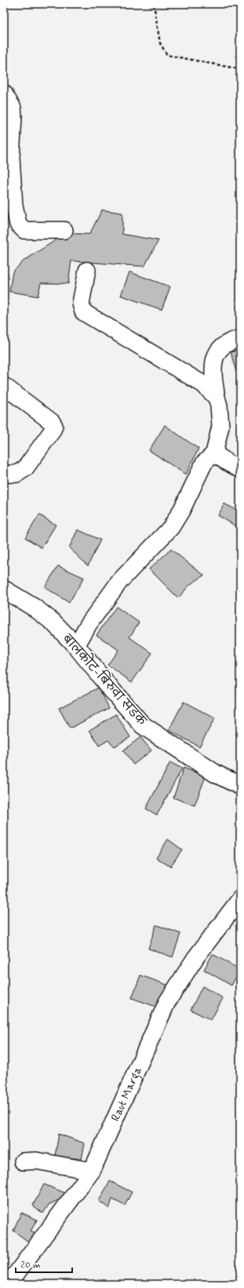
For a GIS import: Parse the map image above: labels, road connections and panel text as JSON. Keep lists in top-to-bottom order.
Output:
{
  "streets": {
    "main road": ["बालकोट-बिरुवा सडक"],
    "street": ["Raut Marga"]
  },
  "scale_bar": "20 m"
}
